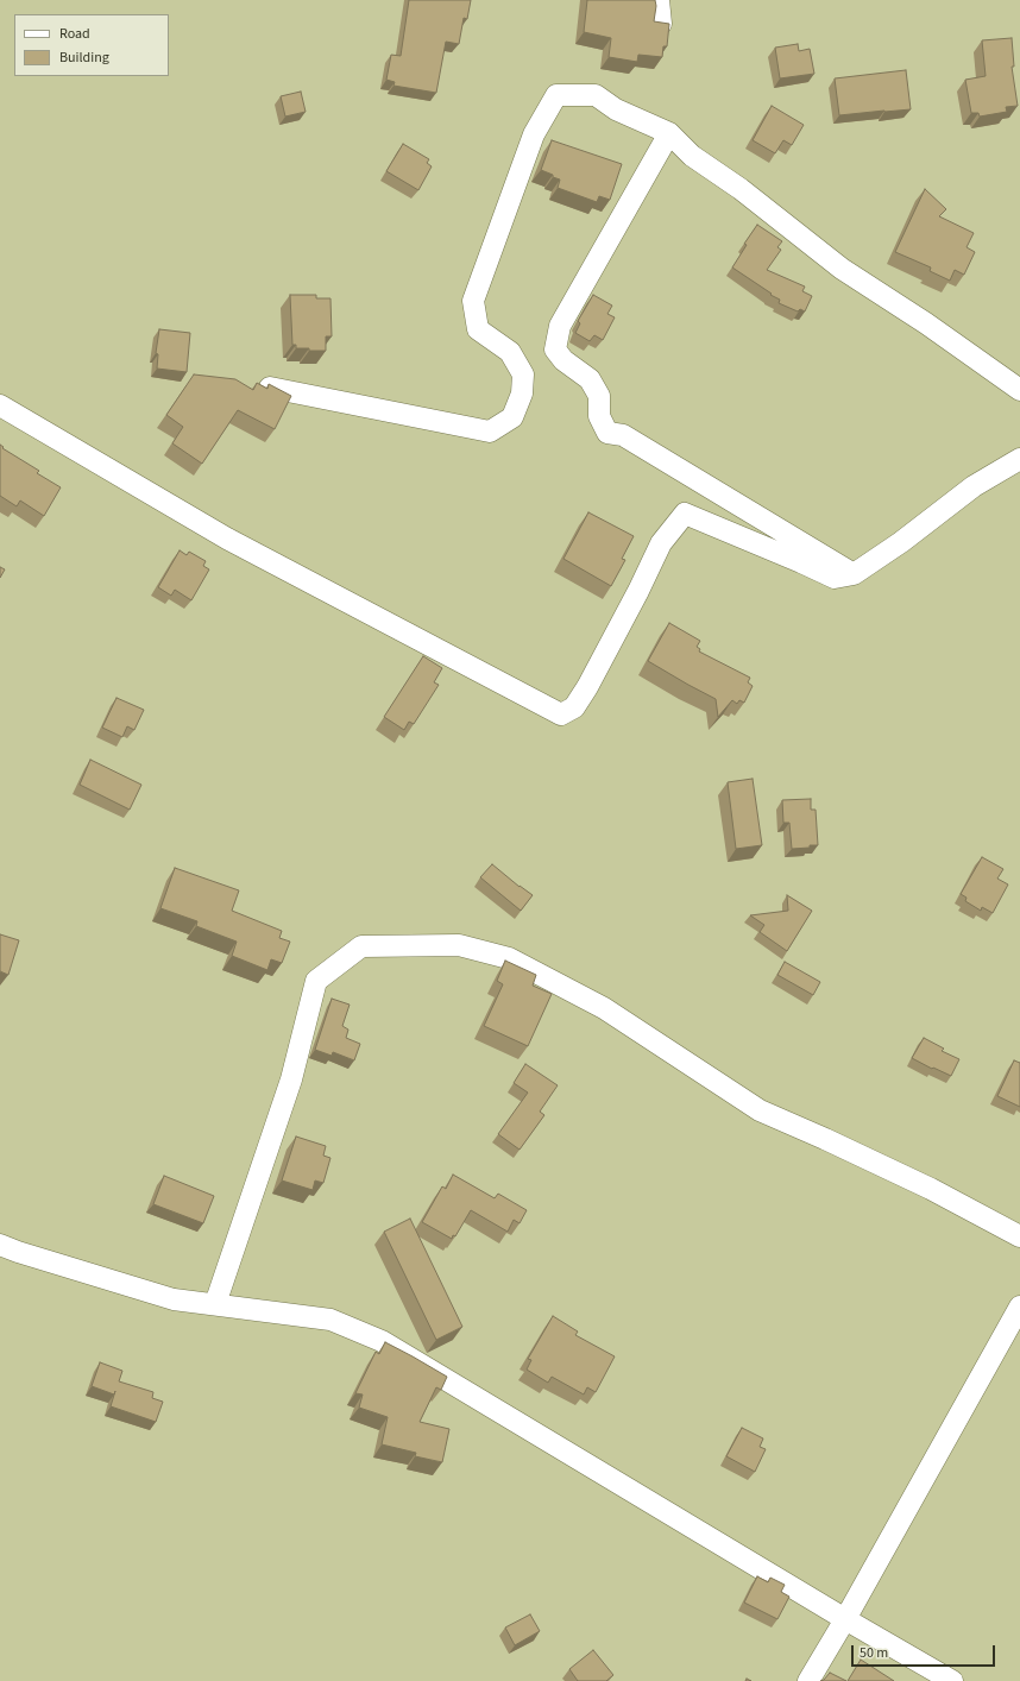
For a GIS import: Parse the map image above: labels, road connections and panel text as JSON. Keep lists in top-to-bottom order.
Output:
{
  "legend": ["Road", "Building"],
  "scale_bar": "50 m"
}
